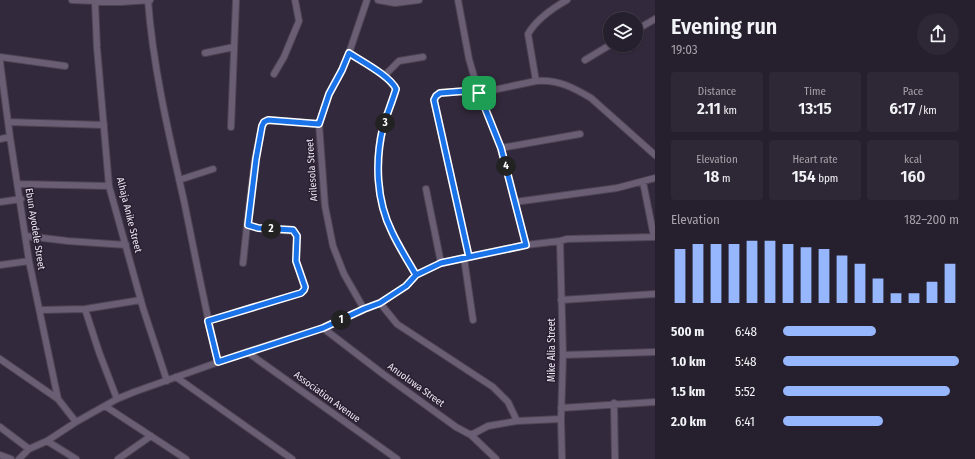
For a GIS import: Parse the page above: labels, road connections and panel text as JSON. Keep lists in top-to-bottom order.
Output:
{
  "streets": {
    "street": [
      "Arilesola Street",
      "Alhaja Anike Street",
      "Ebun Ayodele Street",
      "Mike Alia Street",
      "Anuoluwa Street",
      "Association Avenue"
    ]
  },
  "page": {
    "heading": ["Evening run", "19:03"],
    "stats": [
      ["Distance", "2.11 km"],
      ["Time", "13:15"],
      ["Pace", "6:17 /km"],
      ["Elevation", "18 m"],
      ["Heart rate", "154 bpm"],
      ["kcal", "160"]
    ],
    "pins": [
      "3",
      "4",
      "2",
      "1"
    ],
    "chart": ["Elevation", "182–200 m"],
    "list": [
      {
        "name": "500 m",
        "note": "6:48"
      },
      {
        "name": "1.0 km",
        "note": "5:48"
      },
      {
        "name": "1.5 km",
        "note": "5:52"
      },
      {
        "name": "2.0 km",
        "note": "6:41"
      }
    ]
  }
}
